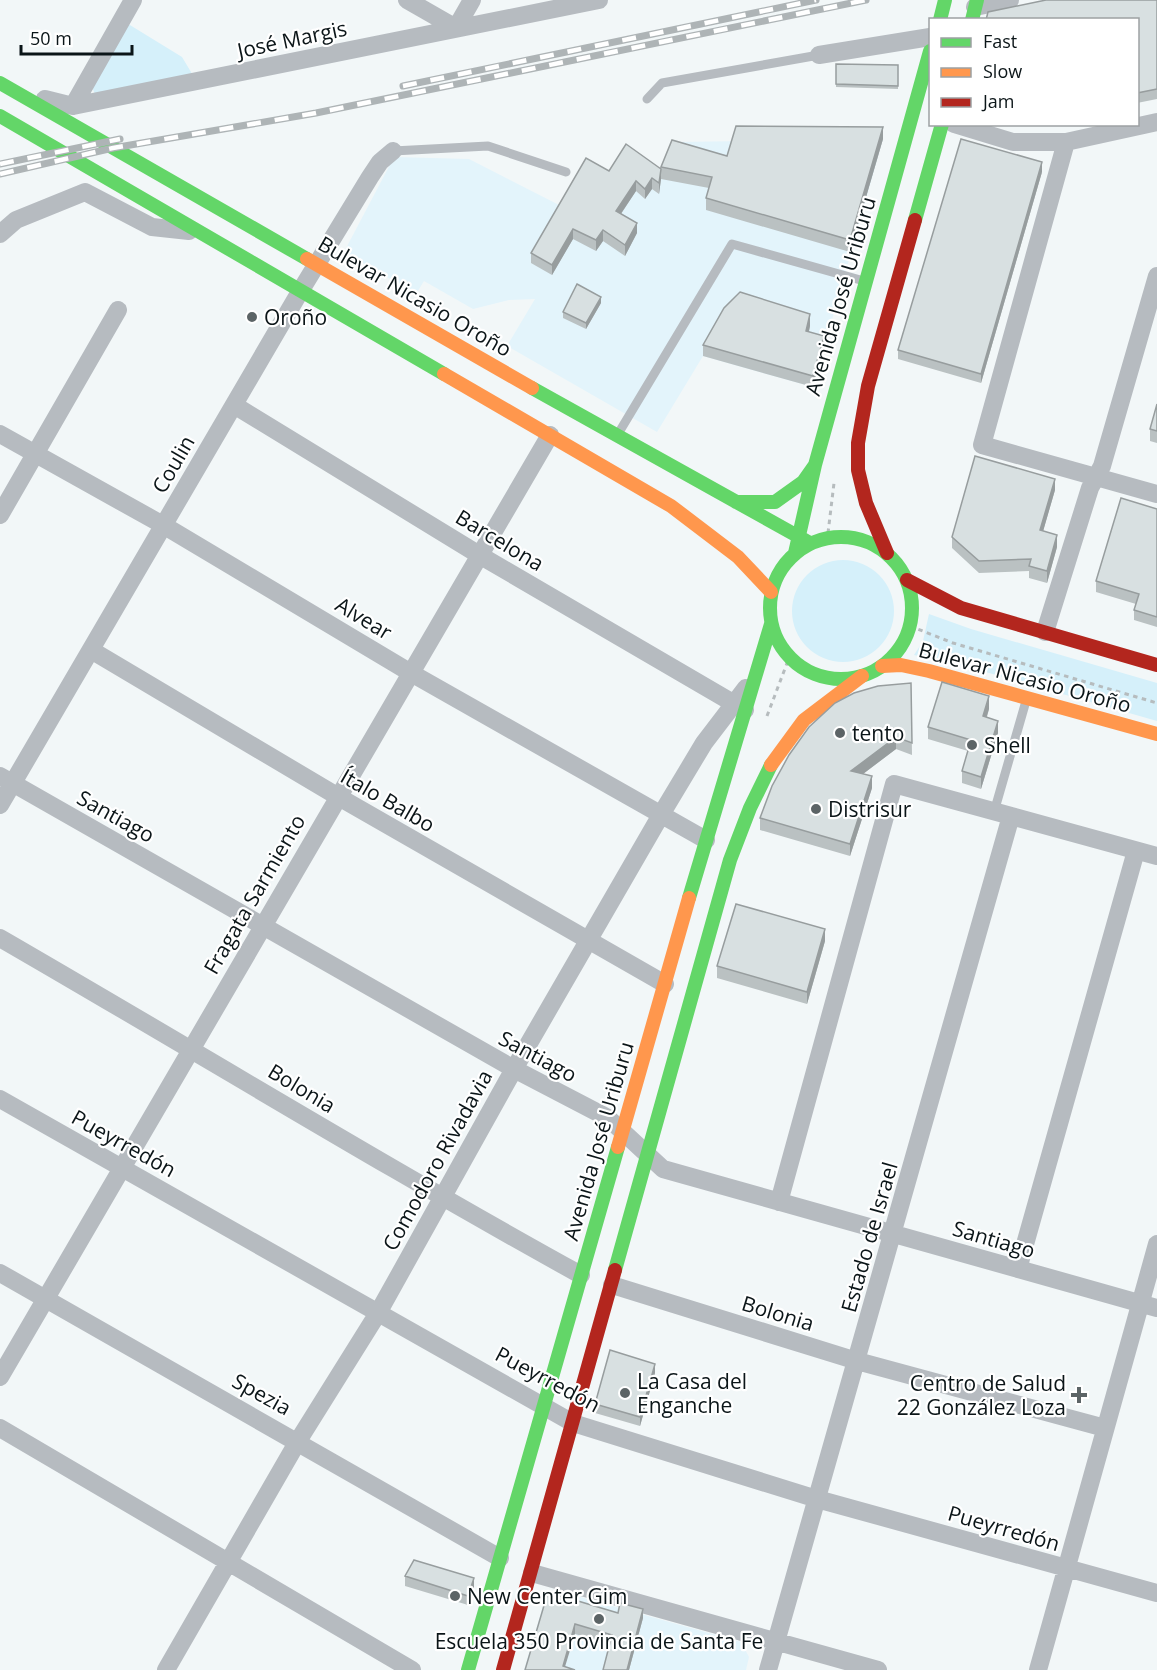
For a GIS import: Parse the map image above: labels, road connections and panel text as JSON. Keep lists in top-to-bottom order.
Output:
{
  "streets": {
    "main road": ["Bulevar Nicasio Oroño", "Avenida José Uriburu"],
    "street": [
      "José Margis",
      "Coulin",
      "Barcelona",
      "Alvear",
      "Ítalo Balbo",
      "Santiago",
      "Fragata Sarmiento",
      "Bolonia",
      "Pueyrredón",
      "Comodoro Rivadavia",
      "Estado de Israel",
      "Spezia"
    ]
  },
  "crossings": [
    ["Bulevar Nicasio Oroño", "Avenida José Uriburu"],
    ["Bulevar Nicasio Oroño", "Coulin"],
    ["Bulevar Nicasio Oroño", "Estado de Israel"],
    ["Avenida José Uriburu", "Barcelona"],
    ["Avenida José Uriburu", "Alvear"],
    ["Avenida José Uriburu", "Ítalo Balbo"],
    ["Avenida José Uriburu", "Santiago"],
    ["Avenida José Uriburu", "Bolonia"],
    ["Avenida José Uriburu", "Pueyrredón"],
    ["Avenida José Uriburu", "Comodoro Rivadavia"],
    ["Avenida José Uriburu", "Spezia"],
    ["Coulin", "Barcelona"],
    ["Coulin", "Alvear"],
    ["Coulin", "Ítalo Balbo"],
    ["Coulin", "Santiago"],
    ["Barcelona", "Fragata Sarmiento"],
    ["Barcelona", "Comodoro Rivadavia"],
    ["Alvear", "Fragata Sarmiento"],
    ["Alvear", "Comodoro Rivadavia"],
    ["Ítalo Balbo", "Fragata Sarmiento"],
    ["Ítalo Balbo", "Comodoro Rivadavia"],
    ["Santiago", "Fragata Sarmiento"],
    ["Santiago", "Comodoro Rivadavia"],
    ["Santiago", "Estado de Israel"],
    ["Fragata Sarmiento", "Bolonia"],
    ["Fragata Sarmiento", "Pueyrredón"],
    ["Fragata Sarmiento", "Spezia"],
    ["Bolonia", "Comodoro Rivadavia"],
    ["Bolonia", "Estado de Israel"],
    ["Pueyrredón", "Comodoro Rivadavia"],
    ["Pueyrredón", "Estado de Israel"],
    ["Comodoro Rivadavia", "Spezia"]
  ],
  "places": {
    "other": [
      "Oroño",
      "tento",
      "Shell",
      "Distrisur",
      "La Casa del Enganche",
      "New Center Gim",
      "Escuela 350 Provincia de Santa Fe"
    ],
    "health": ["Centro de Salud 22 González Loza"]
  },
  "legend": ["Fast", "Slow", "Jam"],
  "scale_bar": "50 m"
}
